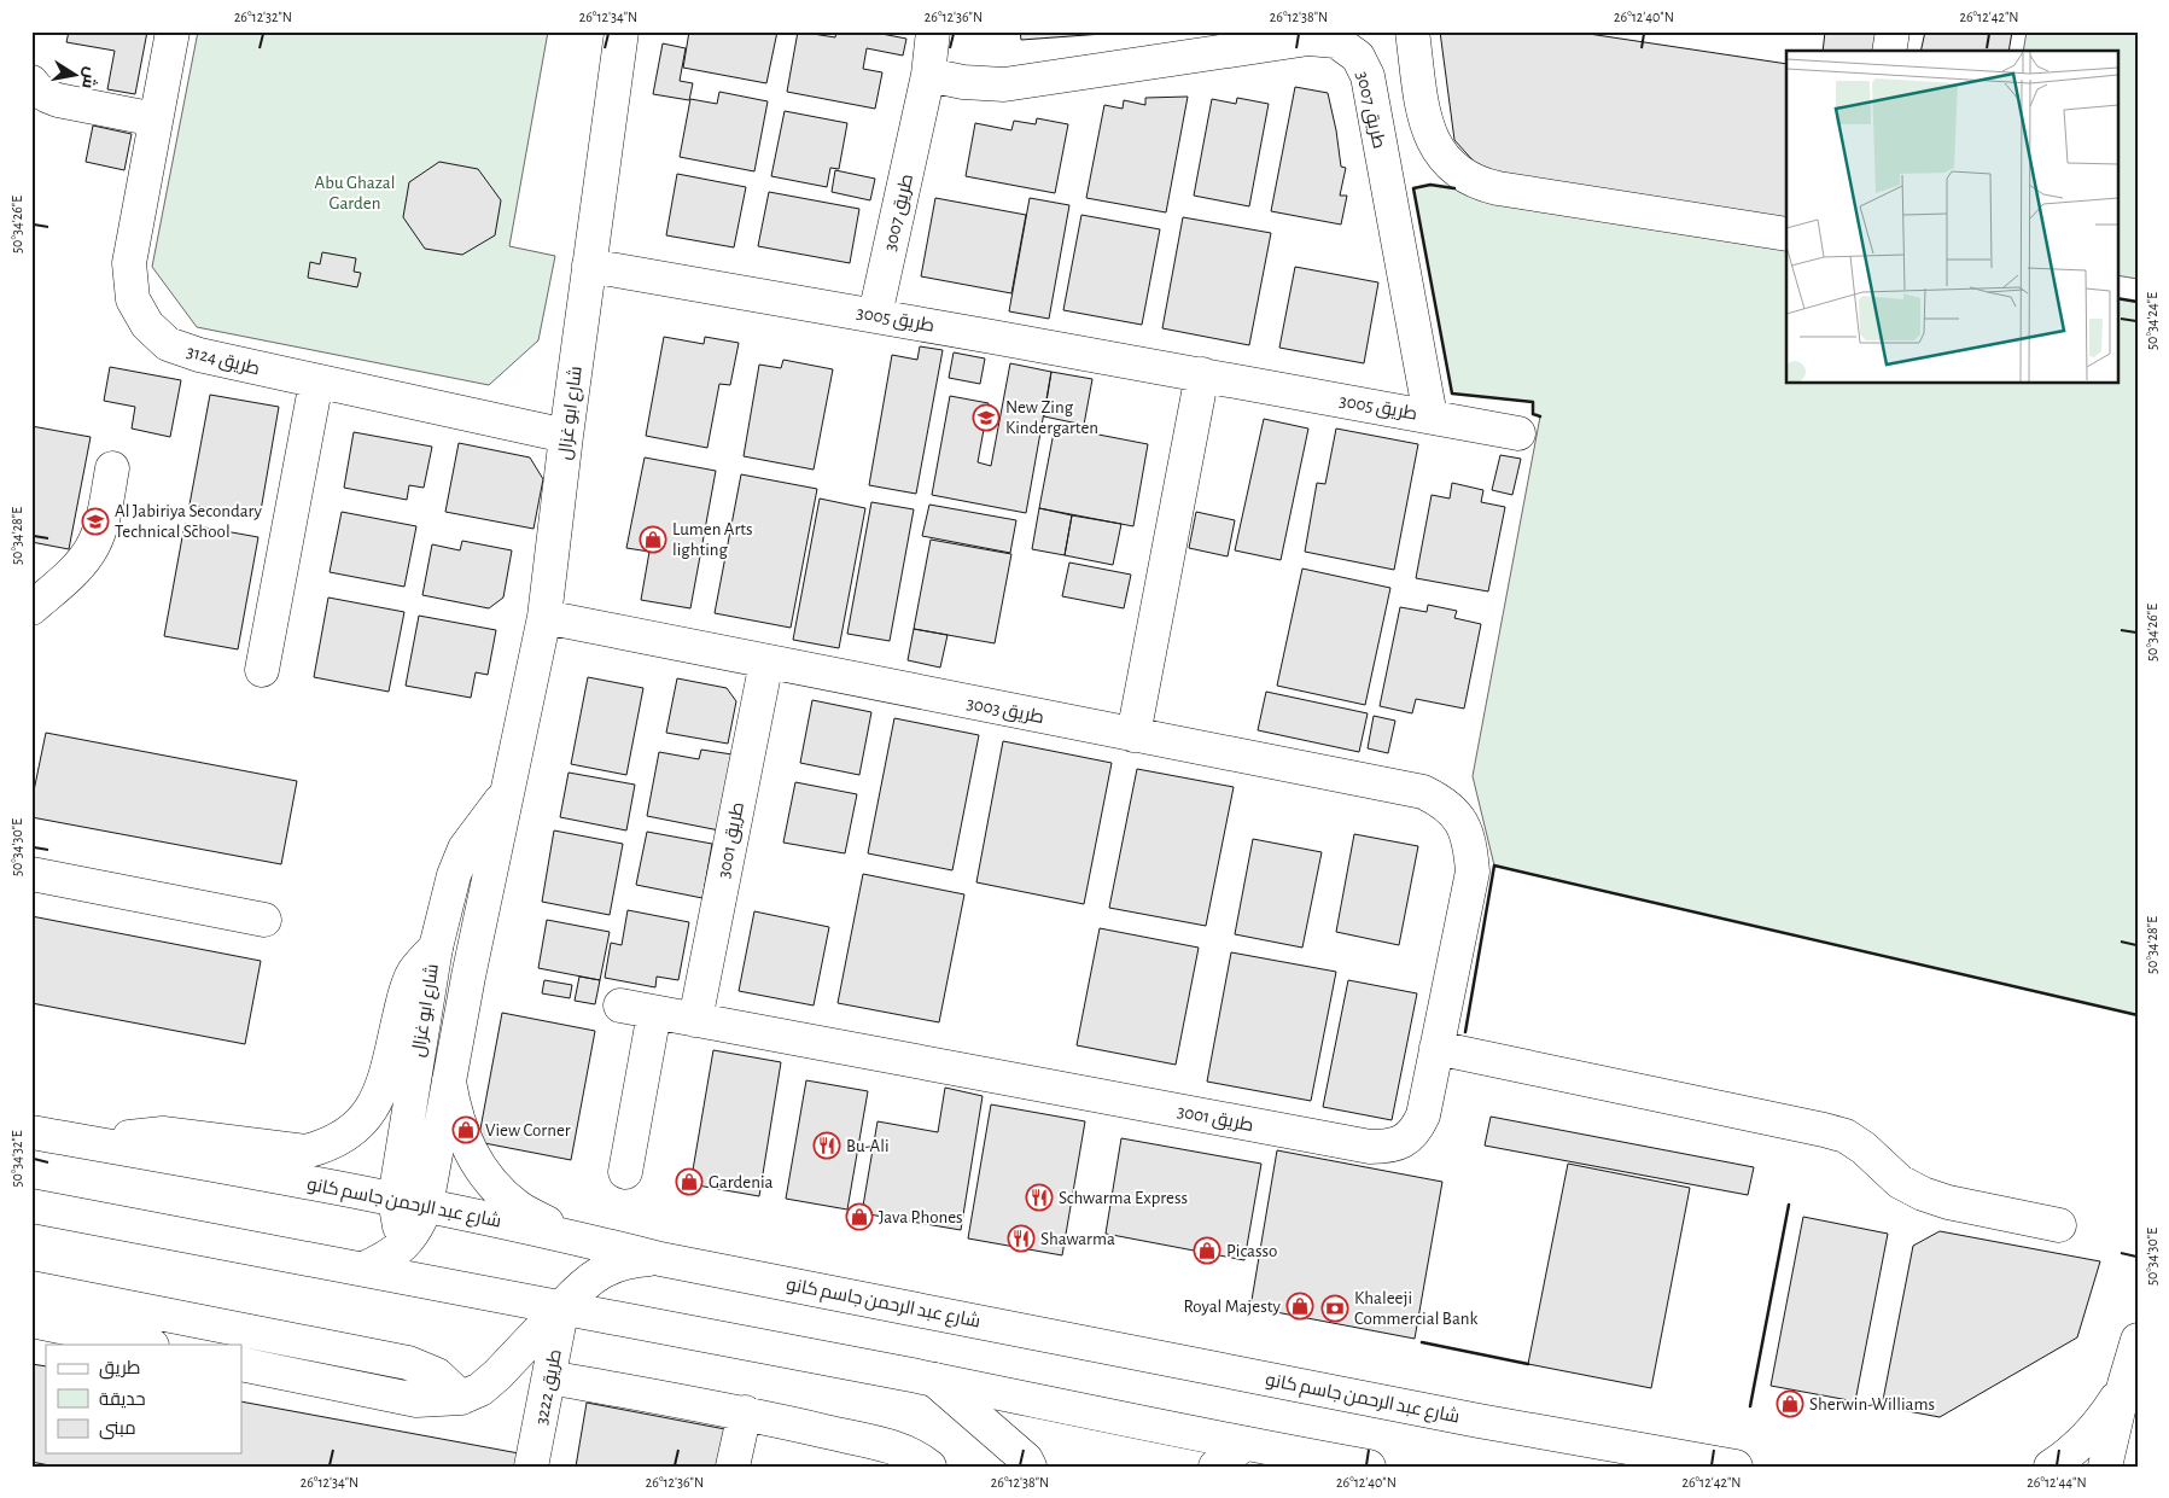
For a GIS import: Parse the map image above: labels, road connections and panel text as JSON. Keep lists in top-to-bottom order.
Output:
{
  "streets": {
    "street": [
      "طريق 3007",
      "طريق 3005",
      "طريق 3124",
      "شارع ابو غزال",
      "طريق 3003",
      "طريق 3001",
      "شارع عبد الرحمن جاسم كانو",
      "طريق 3222"
    ]
  },
  "crossings": [
    ["طريق 3007", "طريق 3005"],
    ["طريق 3005", "شارع ابو غزال"],
    ["طريق 3124", "شارع ابو غزال"],
    ["شارع ابو غزال", "طريق 3003"],
    ["شارع ابو غزال", "شارع عبد الرحمن جاسم كانو"],
    ["طريق 3003", "طريق 3001"]
  ],
  "parks": ["Abu Ghazal Garden"],
  "places": {
    "school or university": ["New Zing Kindergarten", "Al Jabiriya Secondary Technical School"],
    "shop": [
      "Lumen Arts lighting",
      "View Corner",
      "Gardenia",
      "Java Phones",
      "Picasso",
      "Royal Majesty",
      "Sherwin-Williams"
    ],
    "restaurant": ["Bu-Ali", "Schwarma Express", "Shawarma"],
    "bank": ["Khaleeji Commercial Bank"]
  },
  "legend": ["طريق", "حديقة", "مبنى"],
  "north": "right",
  "coordinates": [
    "26°12'32\"N",
    "26°12'34\"N",
    "26°12'36\"N",
    "26°12'38\"N",
    "26°12'40\"N",
    "26°12'42\"N",
    "50°34'26\"E",
    "50°34'24\"E",
    "50°34'28\"E",
    "50°34'30\"E",
    "50°34'32\"E",
    "26°12'44\"N"
  ]
}
